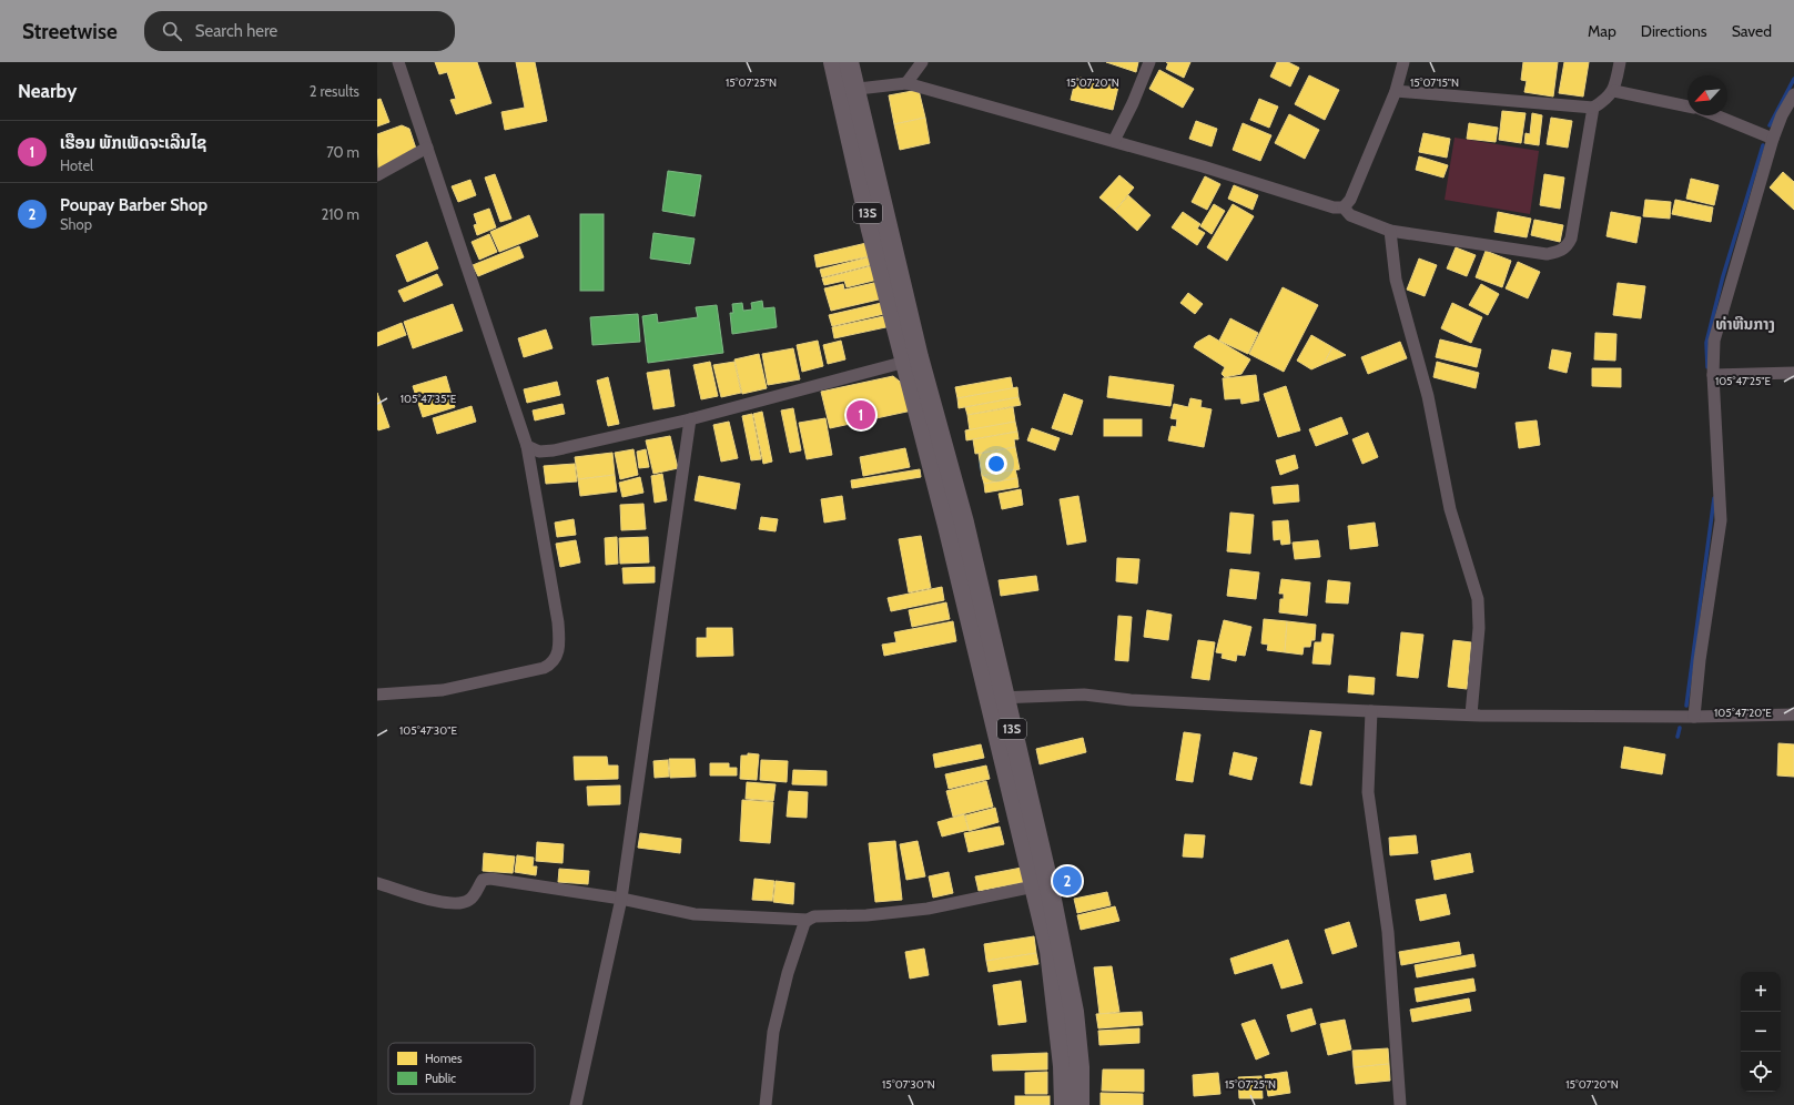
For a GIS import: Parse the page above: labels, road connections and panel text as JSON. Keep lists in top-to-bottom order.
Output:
{
  "streets": {
    "highway": ["13S"]
  },
  "districts": ["ທ່າຫີນກາງ"],
  "legend": ["Homes", "Public"],
  "north": "bottom left",
  "page": {
    "header": "Streetwise",
    "search": "Search here",
    "nav": ["Map", "Directions", "Saved"],
    "heading": ["Nearby", "2 results"],
    "list": [
      {
        "mark": "1",
        "name": "ເຮືອນ ພັກເພັດຈະເລີນໄຊ",
        "note": "Hotel",
        "value": "70 m"
      },
      {
        "mark": "2",
        "name": "Poupay Barber Shop",
        "note": "Shop",
        "value": "210 m"
      }
    ],
    "pins": ["1", "2"],
    "map_buttons": ["+", "−"]
  },
  "coordinates": [
    "15°07'25\"N",
    "15°07'20\"N",
    "15°07'15\"N",
    "105°47'25\"E",
    "105°47'35\"E",
    "105°47'20\"E",
    "105°47'30\"E",
    "15°07'30\"N"
  ]
}
